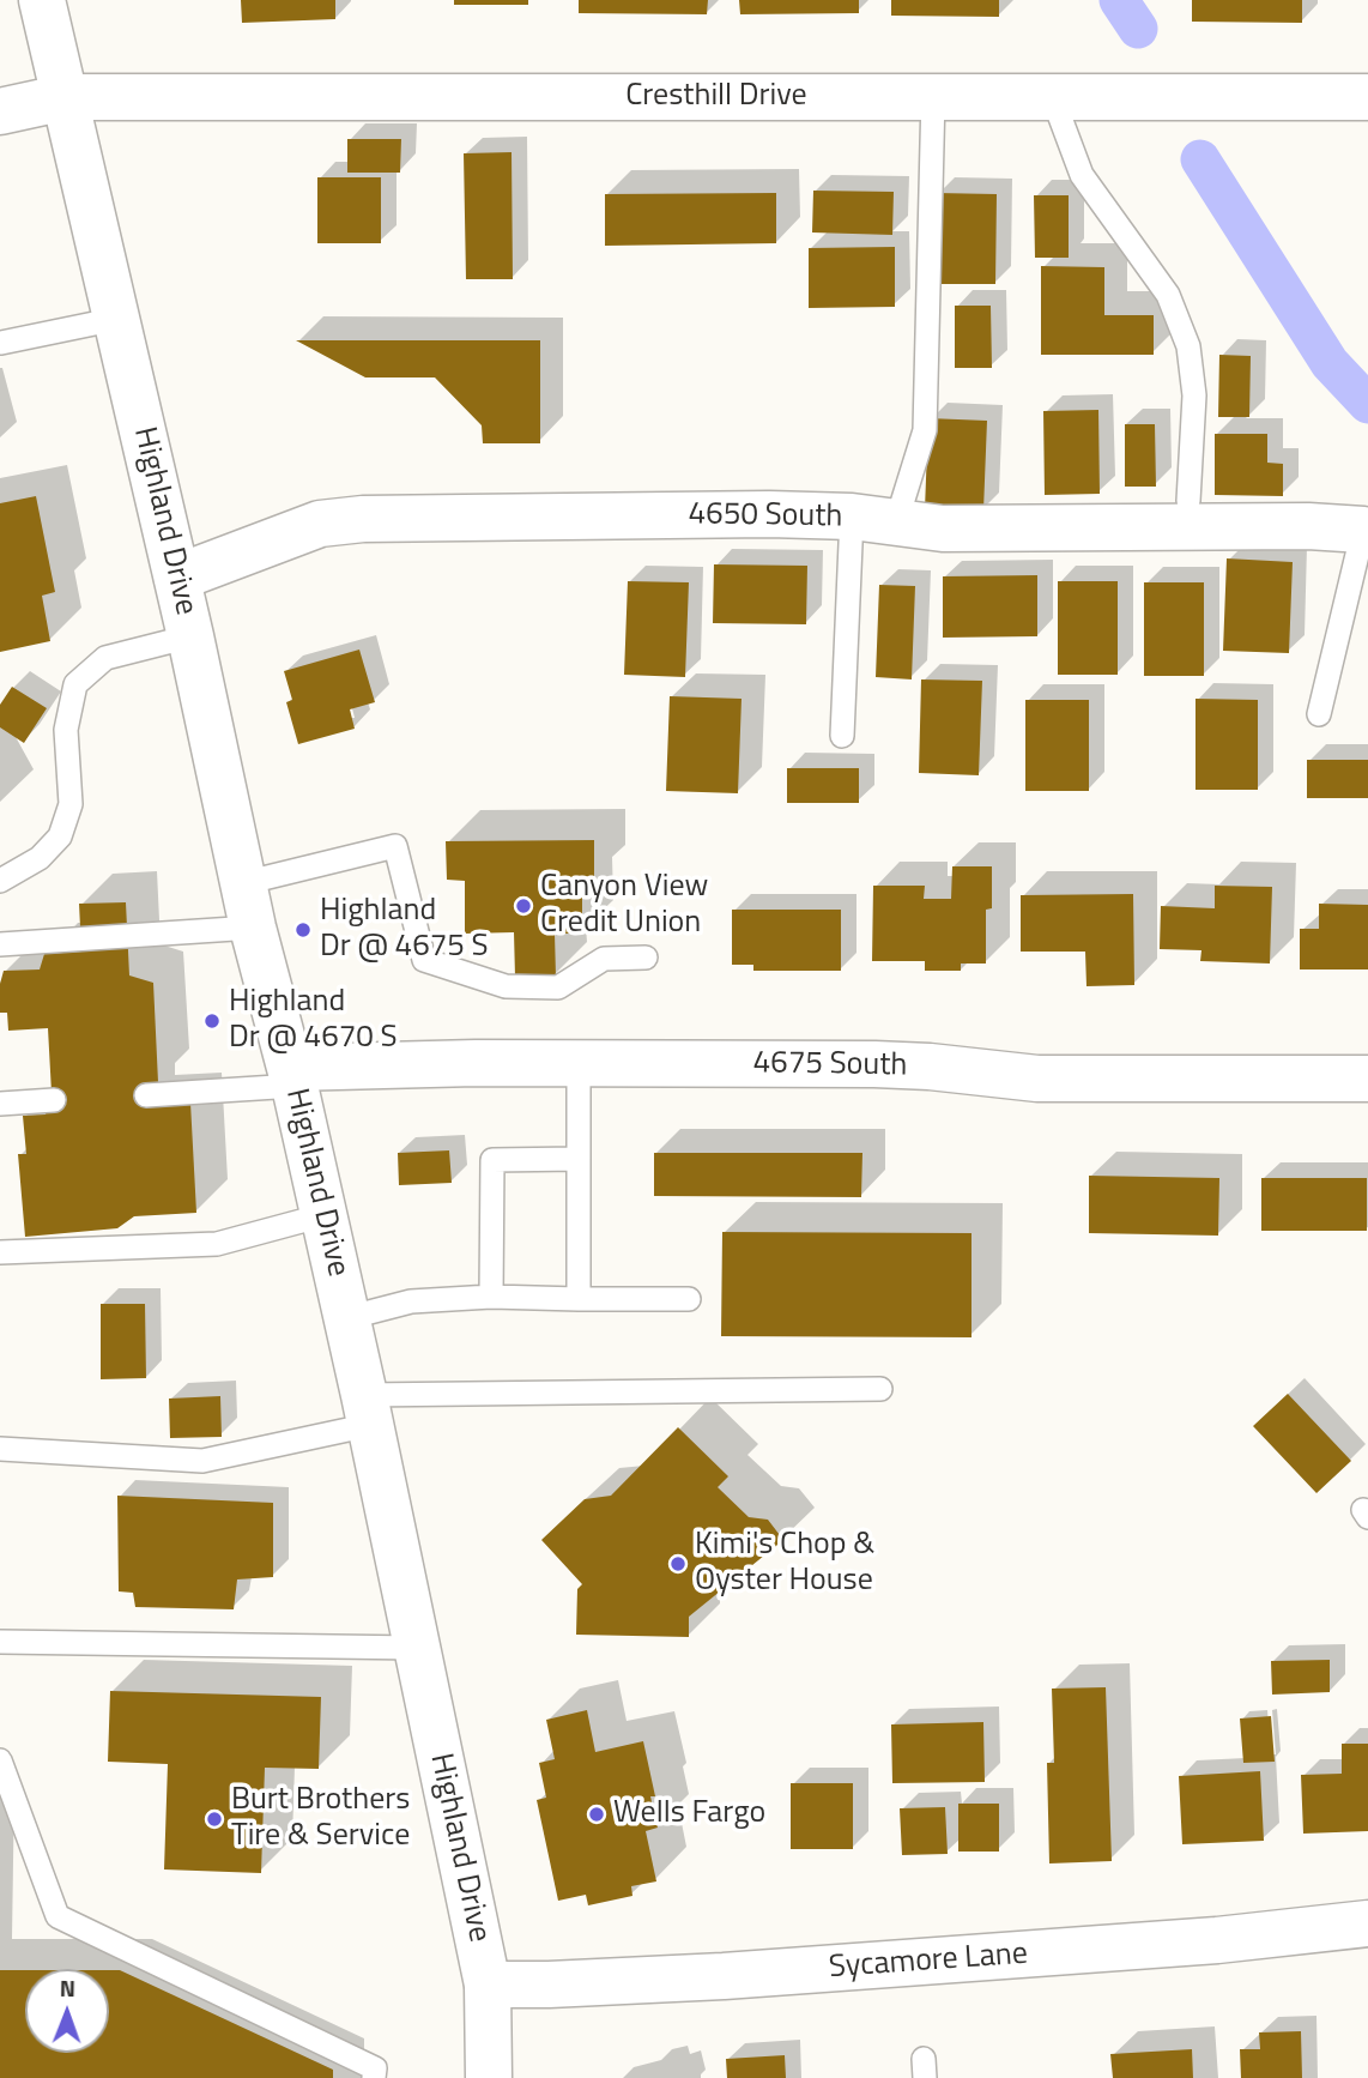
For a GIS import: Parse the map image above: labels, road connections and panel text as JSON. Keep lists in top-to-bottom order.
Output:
{
  "streets": {
    "street": [
      "Cresthill Drive",
      "4650 South",
      "Highland Drive",
      "4675 South",
      "Sycamore Lane"
    ]
  },
  "crossings": [
    ["Cresthill Drive", "Highland Drive"],
    ["4650 South", "Highland Drive"],
    ["Highland Drive", "4675 South"],
    ["Highland Drive", "Sycamore Lane"]
  ],
  "places": [
    "Canyon View Credit Union",
    "Highland Dr @ 4675 S",
    "Highland Dr @ 4670 S",
    "Kimi's Chop & Oyster House",
    "Wells Fargo",
    "Burt Brothers Tire & Service"
  ],
  "north": "top"
}
